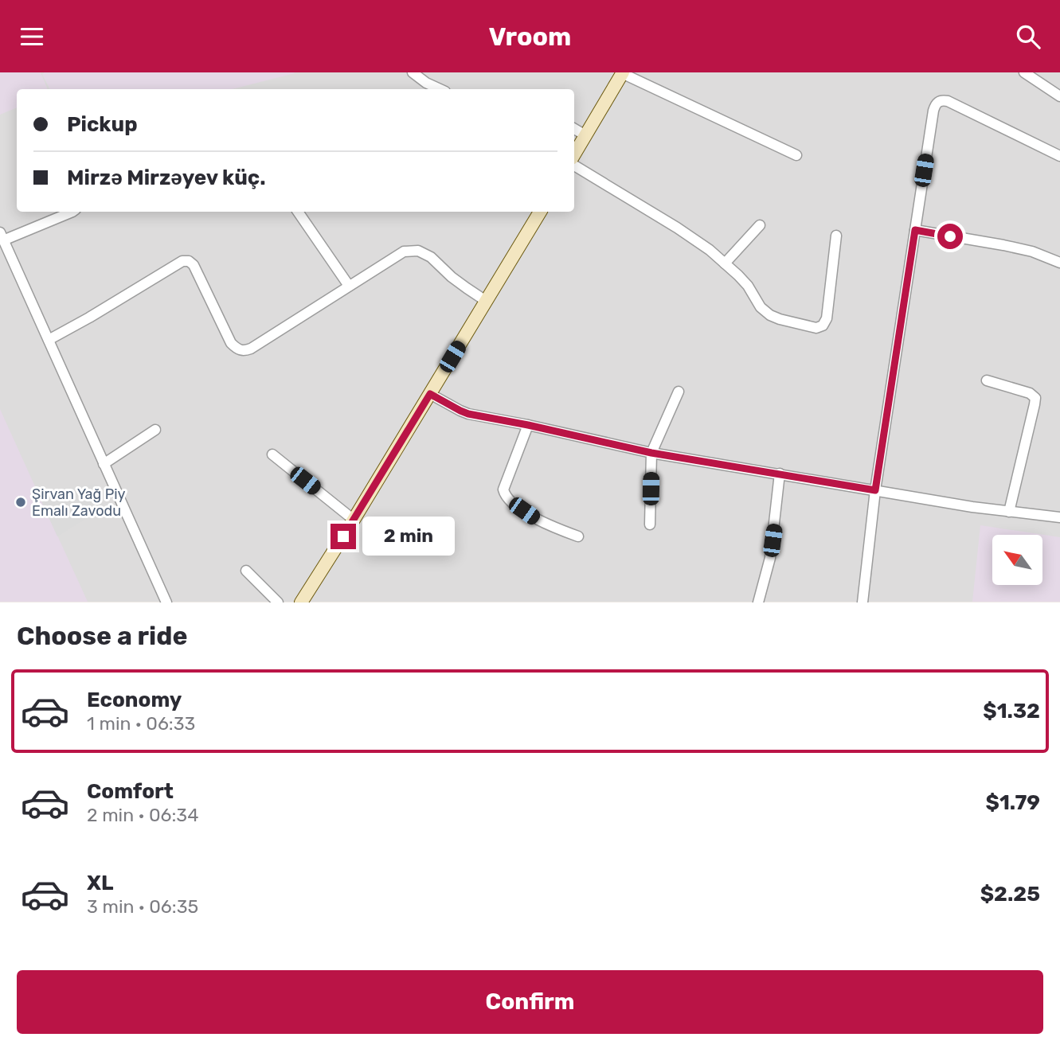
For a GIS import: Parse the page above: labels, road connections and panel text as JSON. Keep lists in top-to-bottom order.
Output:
{
  "places": ["Şirvan Yağ Piy Emalı Zavodu"],
  "north": "top left",
  "page": {
    "header": "Vroom",
    "banner": ["Pickup", "Mirzə Mirzəyev küç."],
    "bubble": "2 min",
    "heading": "Choose a ride",
    "list": [
      {
        "name": "Economy",
        "note": "1 min · 06:33",
        "value": "$1.32"
      },
      {
        "name": "Comfort",
        "note": "2 min · 06:34",
        "value": "$1.79"
      },
      {
        "name": "XL",
        "note": "3 min · 06:35",
        "value": "$2.25"
      }
    ],
    "buttons": "Confirm"
  }
}
